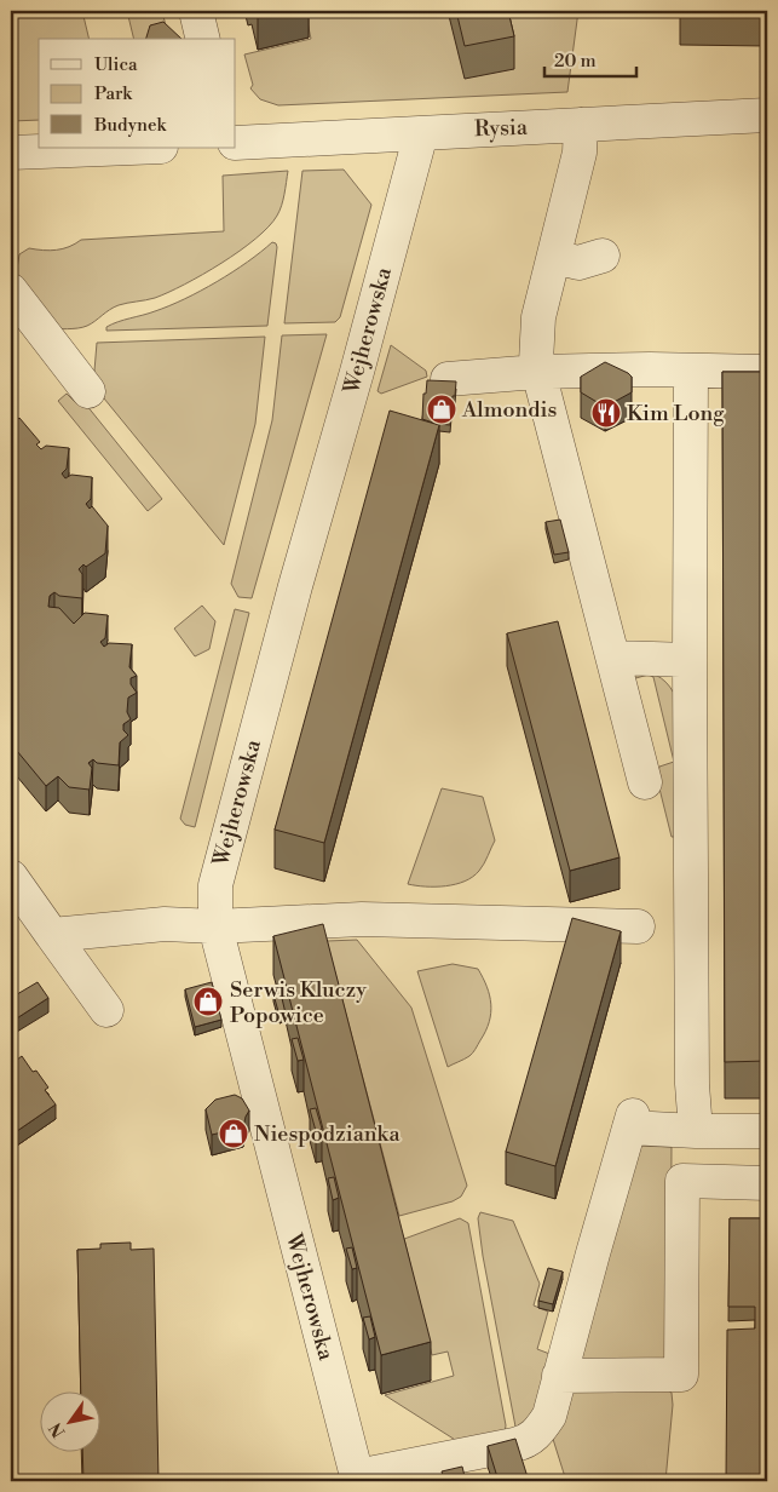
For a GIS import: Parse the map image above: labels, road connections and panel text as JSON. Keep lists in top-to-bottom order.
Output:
{
  "streets": {
    "street": ["Rysia", "Wejherowska"]
  },
  "crossings": [
    ["Rysia", "Wejherowska"]
  ],
  "places": {
    "shop": ["Almondis", "Serwis Kluczy Popowice", "Niespodzianka"],
    "restaurant": ["Kim Long"]
  },
  "legend": ["Ulica", "Park", "Budynek"],
  "scale_bar": "20 m",
  "north": "bottom left"
}
